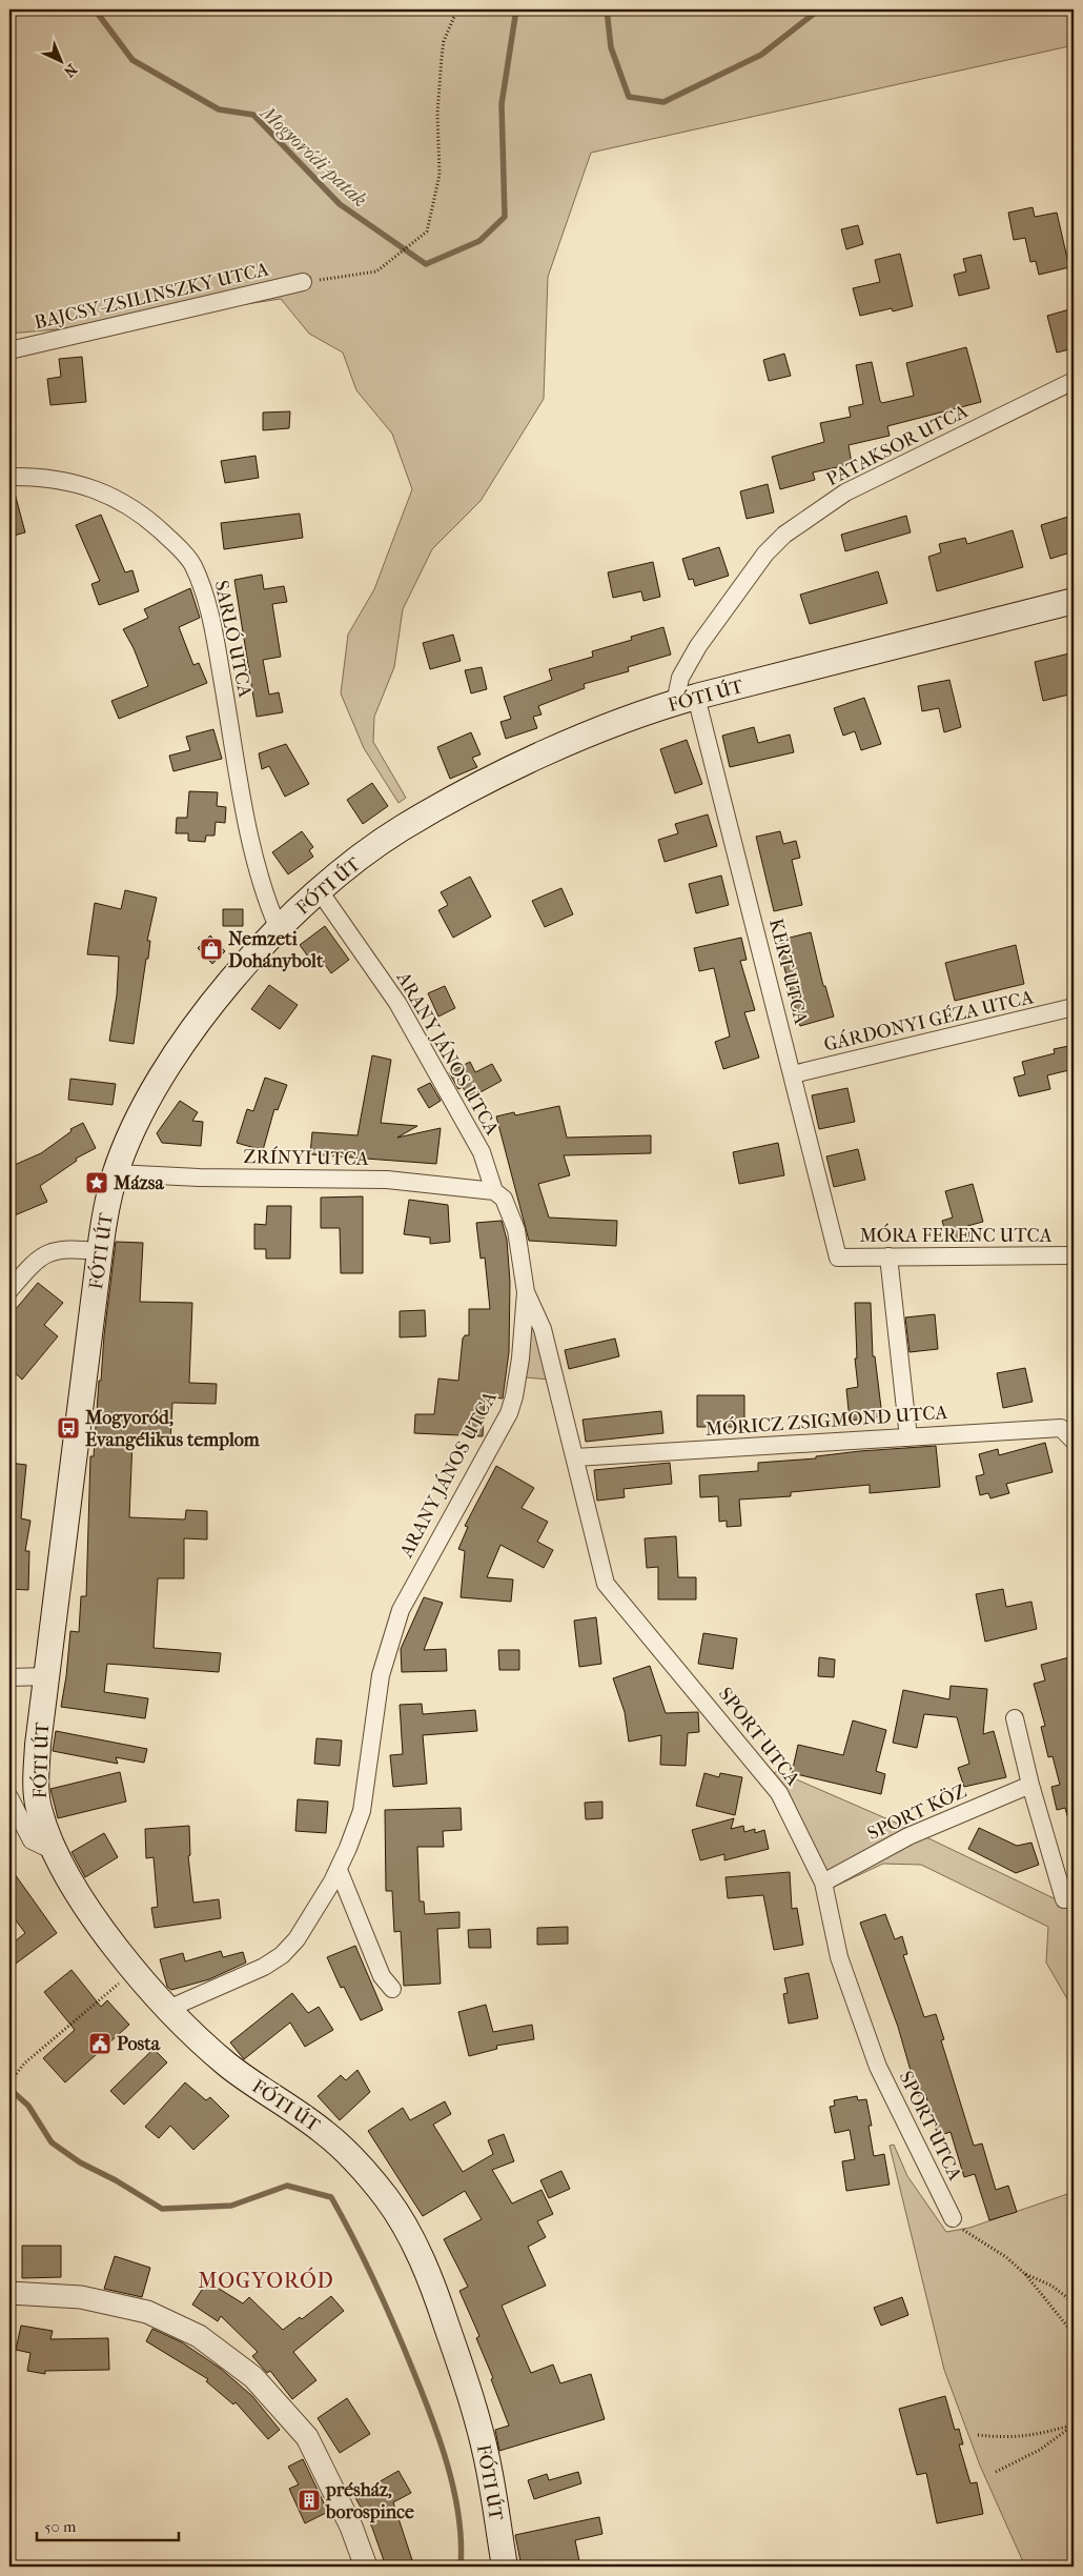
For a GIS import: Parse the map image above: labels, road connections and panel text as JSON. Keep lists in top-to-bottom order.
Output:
{
  "streets": {
    "main road": ["FÓTI ÚT"],
    "street": [
      "BAJCSY-ZSILINSZKY UTCA",
      "PATAKSOR UTCA",
      "SARLÓ UTCA",
      "KERT UTCA",
      "GÁRDONYI GÉZA UTCA",
      "ARANY JÁNOS UTCA",
      "ZRÍNYI UTCA",
      "MÓRA FERENC UTCA",
      "MÓRICZ ZSIGMOND UTCA",
      "SPORT UTCA",
      "SPORT KÖZ"
    ]
  },
  "crossings": [
    ["PATAKSOR UTCA", "FÓTI ÚT"],
    ["PATAKSOR UTCA", "KERT UTCA"],
    ["SARLÓ UTCA", "FÓTI ÚT"],
    ["FÓTI ÚT", "KERT UTCA"],
    ["FÓTI ÚT", "ARANY JÁNOS UTCA"],
    ["FÓTI ÚT", "ZRÍNYI UTCA"],
    ["KERT UTCA", "GÁRDONYI GÉZA UTCA"],
    ["KERT UTCA", "MÓRA FERENC UTCA"],
    ["ARANY JÁNOS UTCA", "ZRÍNYI UTCA"],
    ["ARANY JÁNOS UTCA", "SPORT UTCA"],
    ["MÓRICZ ZSIGMOND UTCA", "SPORT UTCA"],
    ["SPORT UTCA", "SPORT KÖZ"]
  ],
  "districts": ["MOGYORÓD"],
  "water": ["Mogyoródi-patak"],
  "places": {
    "shop": ["Nemzeti Dohánybolt"],
    "place": ["Mázsa"],
    "bus stop": ["Mogyoród, Evangélikus templom"],
    "public building": ["Posta"],
    "building": ["présház, borospince"]
  },
  "scale_bar": "50 m",
  "north": "bottom right"
}
